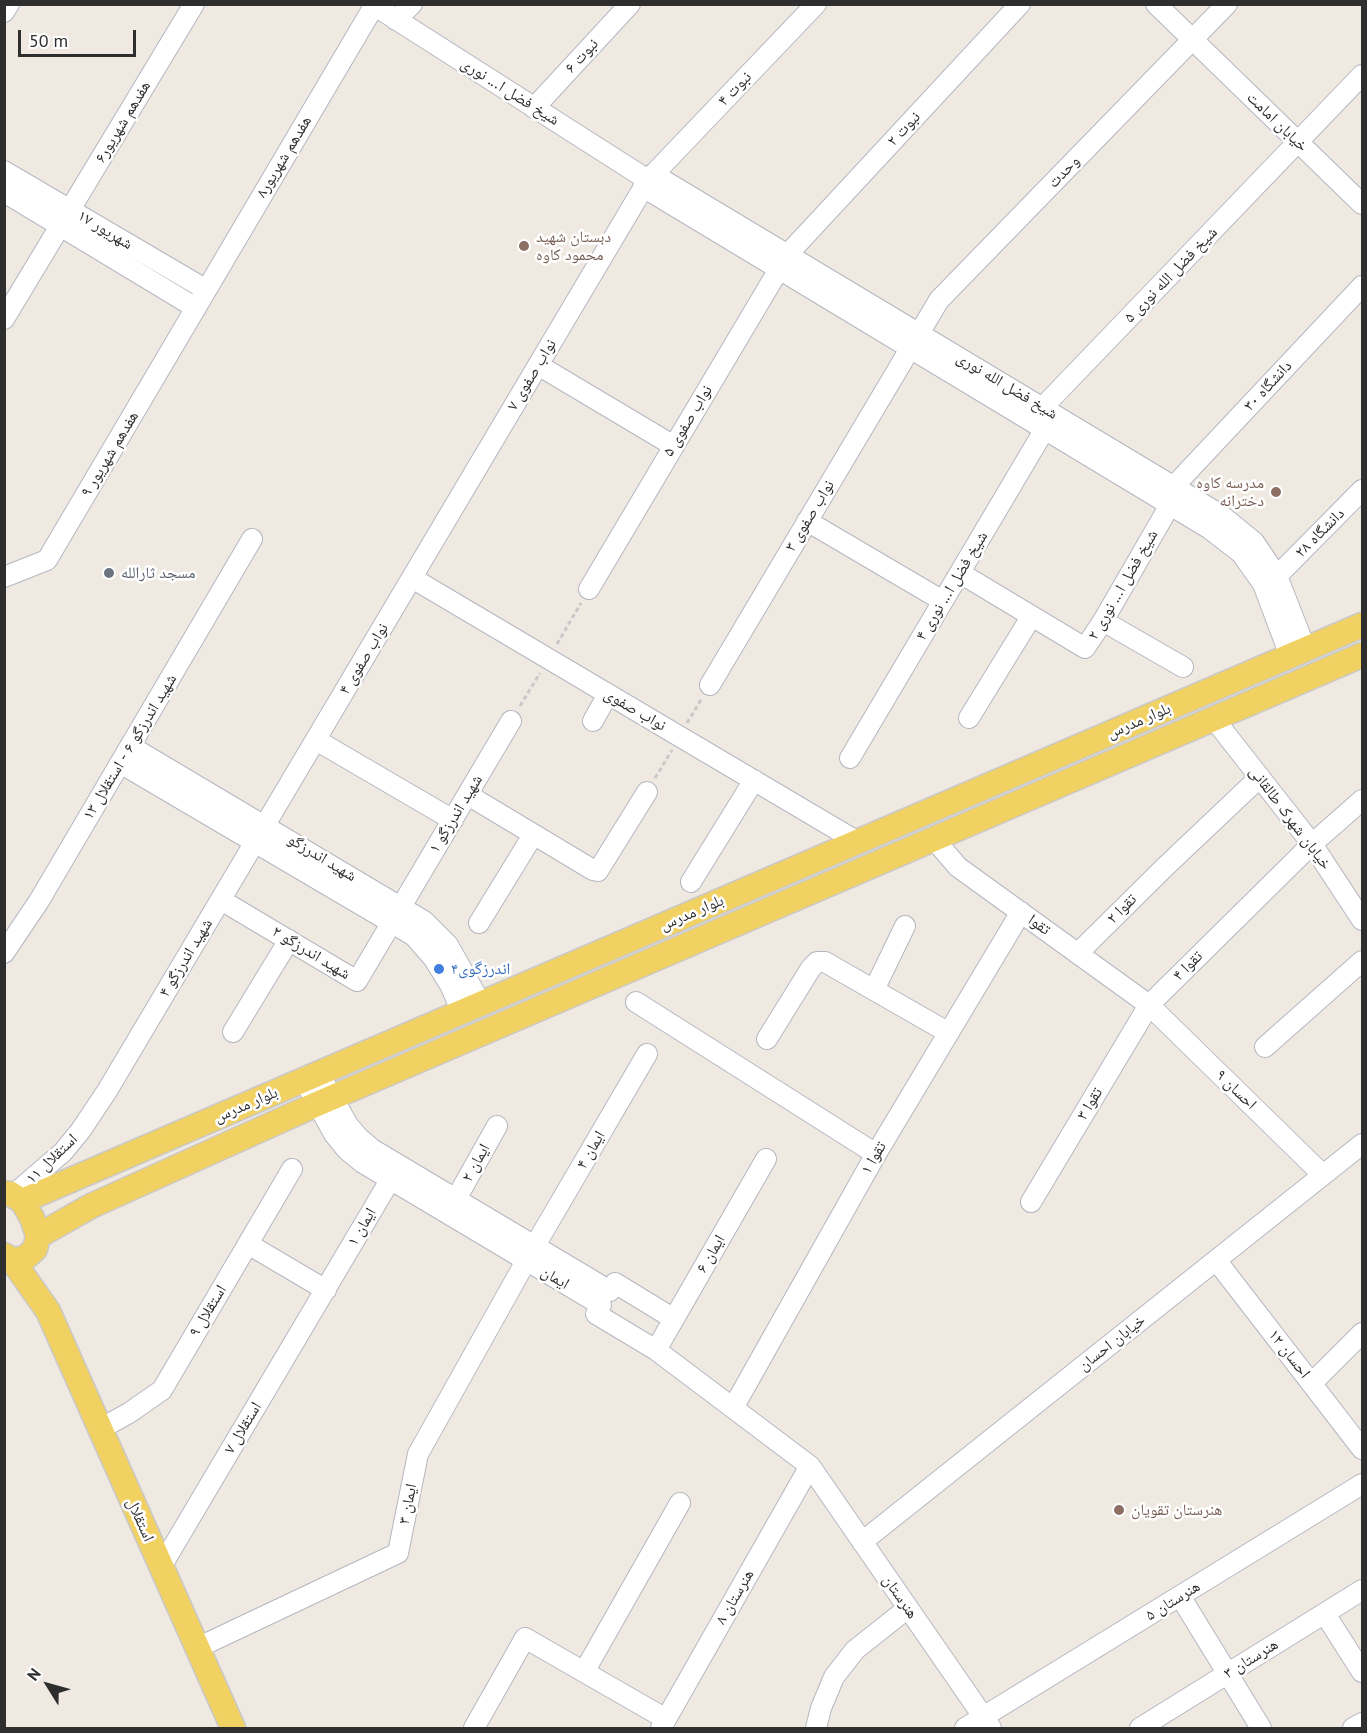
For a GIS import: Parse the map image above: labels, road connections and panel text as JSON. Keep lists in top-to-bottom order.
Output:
{
  "streets": {
    "main road": ["بلوار مدرس", "استقلال"],
    "street": [
      "نبوت ۶",
      "نبوت ۴",
      "شیخ فضل ا... نوری",
      "هفدهم شهریور۶",
      "خیابان امامت",
      "نبوت ۲",
      "هفدهم شهریور۸",
      "وحدت",
      "۱۷ شهریور",
      "شیخ فضل‌ الله نوری ۵",
      "نواب صفوی ۷",
      "شیخ فضل الله نوری",
      "دانشگاه ۳۰",
      "نواب صفوی ۵",
      "هفدهم شهریور ۹",
      "نواب صفوی ۳",
      "دانشگاه ۲۸",
      "شیخ فضل ا... نوری ۲",
      "شیخ فضل ا... نوری ۴",
      "نواب صفوی ۴",
      "نواب صفوی",
      "شهید اندرزگو ۶ - استقلال ۱۳",
      "شهید اندرزگو ۱",
      "خیابان شهرک طالقانی",
      "شهید اندرزگو",
      "تقوا ۲",
      "تقوا",
      "شهید اندرزگو ۲",
      "شهید اندرزگو ۴",
      "تقوا ۴",
      "احسان ۹",
      "تقوا ۳",
      "ایمان ۴",
      "تقوا ۱",
      "استقلال ۱۱",
      "ایمان ۲",
      "ایمان ۱",
      "ایمان ۶",
      "ایمان",
      "استقلال ۹",
      "خیابان احسان",
      "احسان ۱۲",
      "استقلال ۷",
      "ایمان ۳",
      "هنرستان ۸",
      "هنرستان",
      "هنرستان ۵",
      "هنرستان ۳"
    ]
  },
  "crossings": [
    ["نبوت ۶", "شیخ فضل ا... نوری"],
    ["نبوت ۴", "شیخ فضل ا... نوری"],
    ["نبوت ۴", "نواب صفوی ۷"],
    ["نبوت ۴", "شیخ فضل الله نوری"],
    ["شیخ فضل ا... نوری", "هفدهم شهریور۸"],
    ["شیخ فضل ا... نوری", "نواب صفوی ۷"],
    ["شیخ فضل ا... نوری", "شیخ فضل الله نوری"],
    ["هفدهم شهریور۶", "۱۷ شهریور"],
    ["خیابان امامت", "وحدت"],
    ["خیابان امامت", "شیخ فضل‌ الله نوری ۵"],
    ["نبوت ۲", "شیخ فضل الله نوری"],
    ["نبوت ۲", "نواب صفوی ۵"],
    ["هفدهم شهریور۸", "۱۷ شهریور"],
    ["هفدهم شهریور۸", "هفدهم شهریور ۹"],
    ["وحدت", "شیخ فضل الله نوری"],
    ["وحدت", "نواب صفوی ۳"],
    ["۱۷ شهریور", "هفدهم شهریور ۹"],
    ["شیخ فضل‌ الله نوری ۵", "شیخ فضل الله نوری"],
    ["شیخ فضل‌ الله نوری ۵", "شیخ فضل ا... نوری ۴"],
    ["نواب صفوی ۷", "شیخ فضل الله نوری"],
    ["نواب صفوی ۷", "نواب صفوی ۴"],
    ["نواب صفوی ۷", "نواب صفوی"],
    ["شیخ فضل الله نوری", "دانشگاه ۳۰"],
    ["شیخ فضل الله نوری", "نواب صفوی ۵"],
    ["شیخ فضل الله نوری", "نواب صفوی ۳"],
    ["شیخ فضل الله نوری", "دانشگاه ۲۸"],
    ["شیخ فضل الله نوری", "شیخ فضل ا... نوری ۲"],
    ["شیخ فضل الله نوری", "شیخ فضل ا... نوری ۴"],
    ["شیخ فضل الله نوری", "بلوار مدرس"],
    ["دانشگاه ۳۰", "شیخ فضل ا... نوری ۲"],
    ["شیخ فضل ا... نوری ۲", "شیخ فضل ا... نوری ۴"],
    ["نواب صفوی ۴", "نواب صفوی"],
    ["نواب صفوی ۴", "شهید اندرزگو"],
    ["نواب صفوی ۴", "شهید اندرزگو ۴"],
    ["نواب صفوی", "بلوار مدرس"],
    ["بلوار مدرس", "خیابان شهرک طالقانی"],
    ["بلوار مدرس", "شهید اندرزگو"],
    ["بلوار مدرس", "تقوا"],
    ["بلوار مدرس", "استقلال ۱۱"],
    ["بلوار مدرس", "ایمان"],
    ["بلوار مدرس", "استقلال"],
    ["شهید اندرزگو ۶ - استقلال ۱۳", "شهید اندرزگو"],
    ["شهید اندرزگو ۱", "شهید اندرزگو"],
    ["شهید اندرزگو ۱", "شهید اندرزگو ۲"],
    ["خیابان شهرک طالقانی", "تقوا ۲"],
    ["خیابان شهرک طالقانی", "تقوا ۴"],
    ["شهید اندرزگو", "شهید اندرزگو ۲"],
    ["شهید اندرزگو", "شهید اندرزگو ۴"],
    ["تقوا ۲", "تقوا"],
    ["تقوا", "تقوا ۴"],
    ["تقوا", "احسان ۹"],
    ["تقوا", "تقوا ۳"],
    ["تقوا", "تقوا ۱"],
    ["شهید اندرزگو ۲", "شهید اندرزگو ۴"],
    ["شهید اندرزگو ۴", "استقلال ۱۱"],
    ["تقوا ۴", "احسان ۹"],
    ["تقوا ۴", "تقوا ۳"],
    ["احسان ۹", "تقوا ۳"],
    ["احسان ۹", "خیابان احسان"],
    ["ایمان ۴", "ایمان"],
    ["ایمان ۴", "ایمان ۳"],
    ["تقوا ۱", "ایمان"],
    ["استقلال ۱۱", "استقلال"],
    ["ایمان ۲", "ایمان"],
    ["ایمان ۱", "ایمان"],
    ["ایمان ۱", "استقلال ۷"],
    ["ایمان ۶", "ایمان"],
    ["ایمان", "ایمان ۳"],
    ["ایمان", "هنرستان ۸"],
    ["ایمان", "هنرستان"],
    ["استقلال ۹", "استقلال"],
    ["خیابان احسان", "احسان ۱۲"],
    ["خیابان احسان", "هنرستان"],
    ["استقلال ۷", "استقلال"],
    ["ایمان ۳", "استقلال"],
    ["هنرستان ۸", "هنرستان"],
    ["هنرستان", "هنرستان ۵"]
  ],
  "places": [
    "دبستان شهید محمود کاوه",
    "مدرسه کاوه دخترانه",
    "مسجد ثارالله",
    "اندرزگوی۴",
    "هنرستان تقویان"
  ],
  "scale_bar": "50 m",
  "north": "top left"
}
